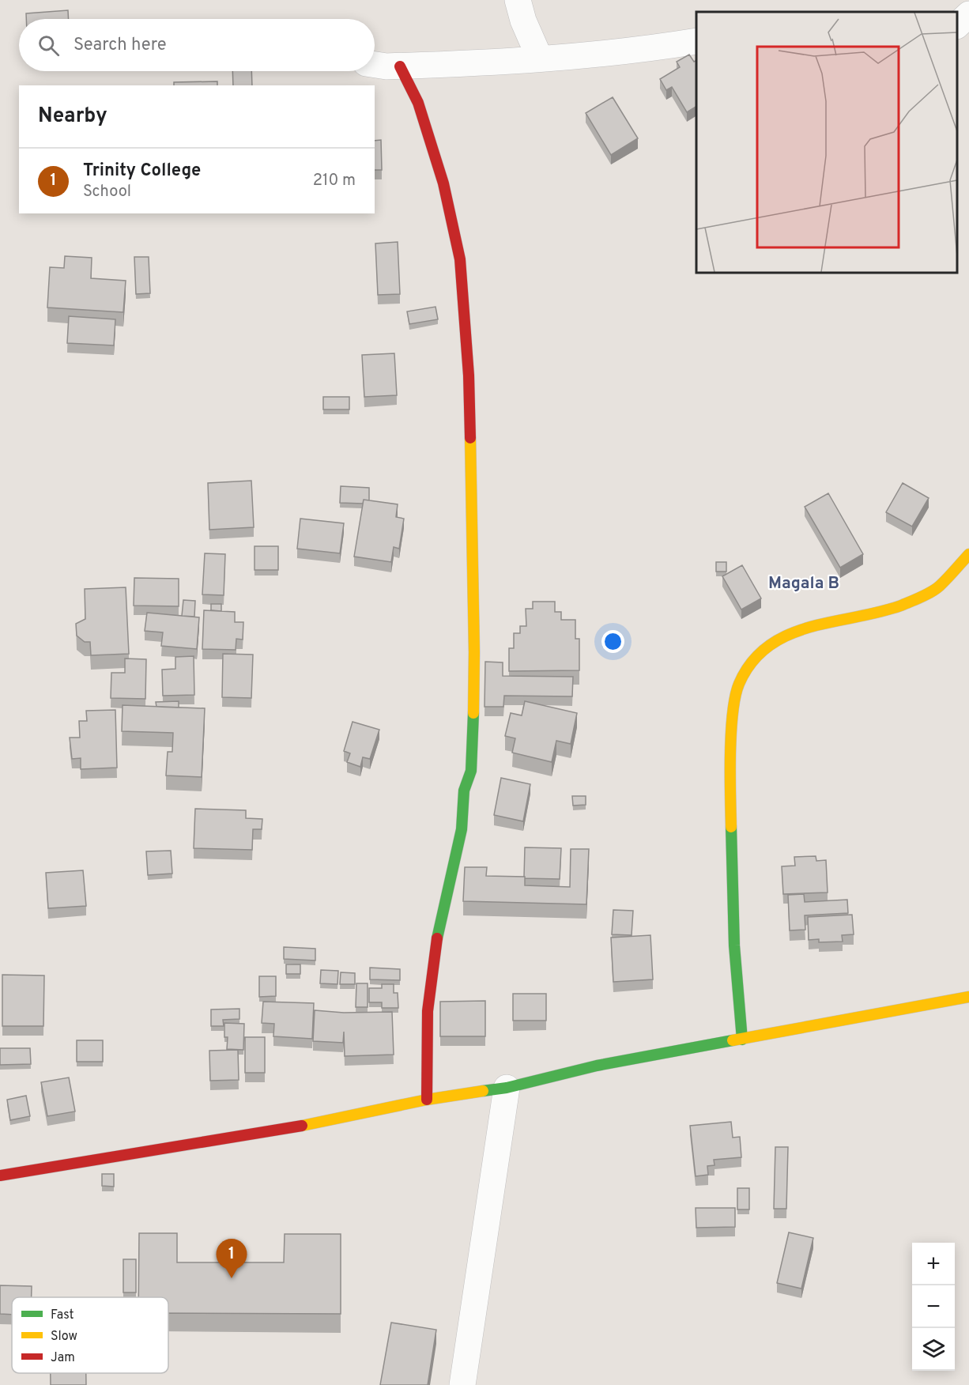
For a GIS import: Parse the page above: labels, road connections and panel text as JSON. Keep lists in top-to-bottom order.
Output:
{
  "districts": ["Magala B"],
  "legend": ["Fast", "Slow", "Jam"],
  "page": {
    "search": "Search here",
    "heading": "Nearby",
    "list": [
      {
        "mark": "1",
        "name": "Trinity College",
        "note": "School",
        "value": "210 m"
      }
    ],
    "pins": "1",
    "map_buttons": ["+", "−"]
  }
}
